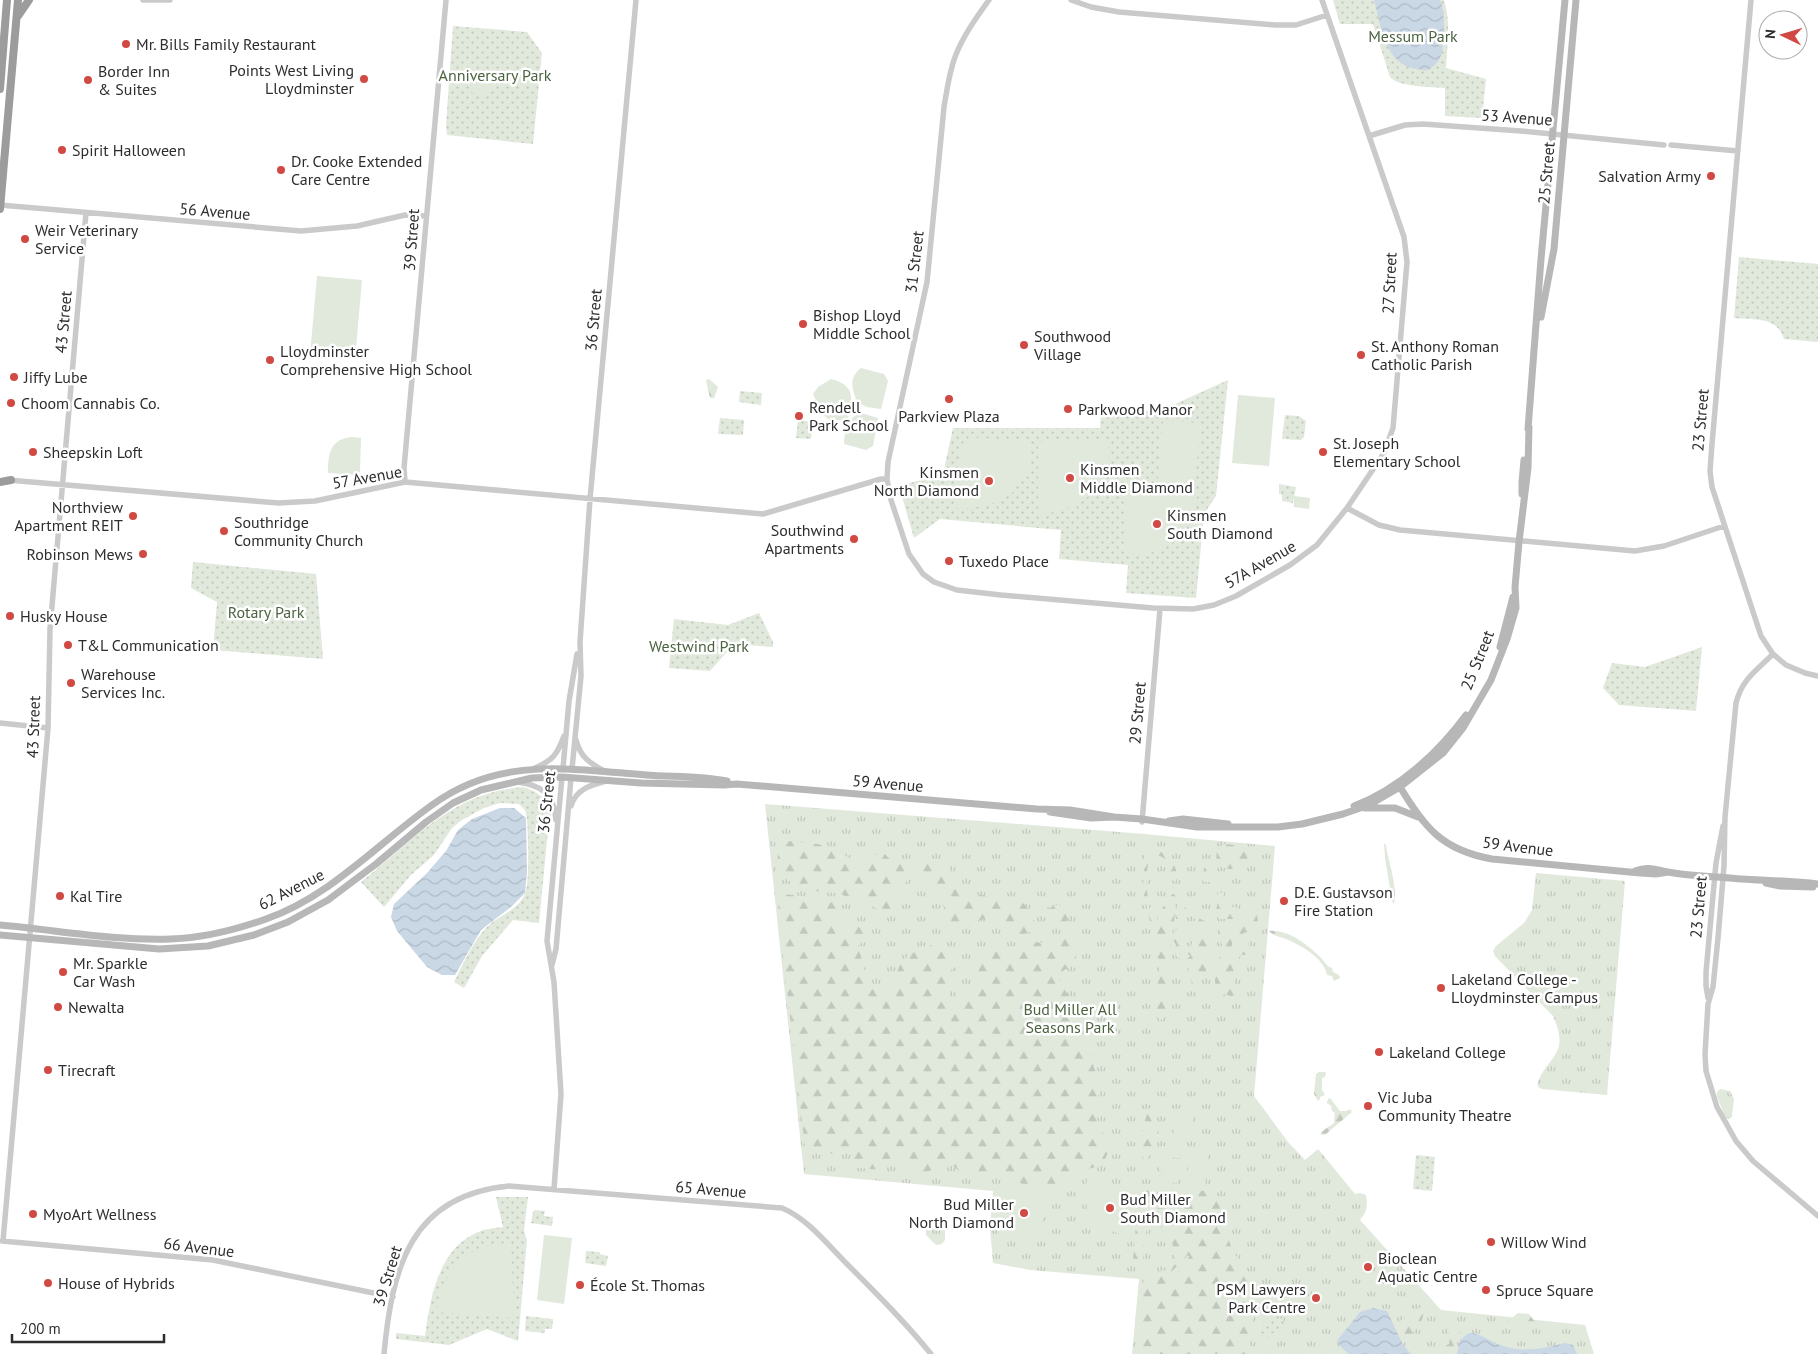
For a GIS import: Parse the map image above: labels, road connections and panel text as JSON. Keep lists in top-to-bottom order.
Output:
{
  "streets": {
    "main road": [
      "25 Street",
      "36 Street",
      "59 Avenue",
      "62 Avenue"
    ],
    "street": [
      "53 Avenue",
      "56 Avenue",
      "39 Street",
      "31 Street",
      "27 Street",
      "43 Street",
      "23 Street",
      "57 Avenue",
      "57A Avenue",
      "29 Street",
      "65 Avenue",
      "66 Avenue"
    ]
  },
  "crossings": [
    ["53 Avenue", "25 Street"],
    ["53 Avenue", "27 Street"],
    ["53 Avenue", "23 Street"],
    ["25 Street", "59 Avenue"],
    ["56 Avenue", "39 Street"],
    ["56 Avenue", "43 Street"],
    ["39 Street", "57 Avenue"],
    ["39 Street", "65 Avenue"],
    ["39 Street", "66 Avenue"],
    ["31 Street", "57 Avenue"],
    ["31 Street", "57A Avenue"],
    ["27 Street", "57A Avenue"],
    ["36 Street", "57 Avenue"],
    ["36 Street", "59 Avenue"],
    ["36 Street", "62 Avenue"],
    ["36 Street", "65 Avenue"],
    ["43 Street", "57 Avenue"],
    ["43 Street", "62 Avenue"],
    ["43 Street", "66 Avenue"],
    ["23 Street", "59 Avenue"],
    ["57A Avenue", "29 Street"],
    ["29 Street", "59 Avenue"],
    ["59 Avenue", "62 Avenue"]
  ],
  "parks": [
    "Messum Park",
    "Anniversary Park",
    "Rotary Park",
    "Westwind Park",
    "Bud Miller All Seasons Park"
  ],
  "places": [
    "Mr. Bills Family Restaurant",
    "Points West Living Lloydminster",
    "Border Inn & Suites",
    "Spirit Halloween",
    "Dr. Cooke Extended Care Centre",
    "Salvation Army",
    "Weir Veterinary Service",
    "Bishop Lloyd Middle School",
    "Southwood Village",
    "St. Anthony Roman Catholic Parish",
    "Lloydminster Comprehensive High School",
    "Jiffy Lube",
    "Parkview Plaza",
    "Choom Cannabis Co.",
    "Parkwood Manor",
    "Rendell Park School",
    "Sheepskin Loft",
    "St. Joseph Elementary School",
    "Kinsmen Middle Diamond",
    "Kinsmen North Diamond",
    "Northview Apartment REIT",
    "Kinsmen South Diamond",
    "Southridge Community Church",
    "Southwind Apartments",
    "Robinson Mews",
    "Tuxedo Place",
    "Husky House",
    "T&L Communication",
    "Warehouse Services Inc.",
    "Kal Tire",
    "D.E. Gustavson Fire Station",
    "Mr. Sparkle Car Wash",
    "Lakeland College - Lloydminster Campus",
    "Newalta",
    "Lakeland College",
    "Tirecraft",
    "Vic Juba Community Theatre",
    "Bud Miller South Diamond",
    "Bud Miller North Diamond",
    "MyoArt Wellness",
    "Willow Wind",
    "Bioclean Aquatic Centre",
    "House of Hybrids",
    "École St. Thomas",
    "Spruce Square",
    "PSM Lawyers Park Centre"
  ],
  "scale_bar": "200 m",
  "north": "left"
}
